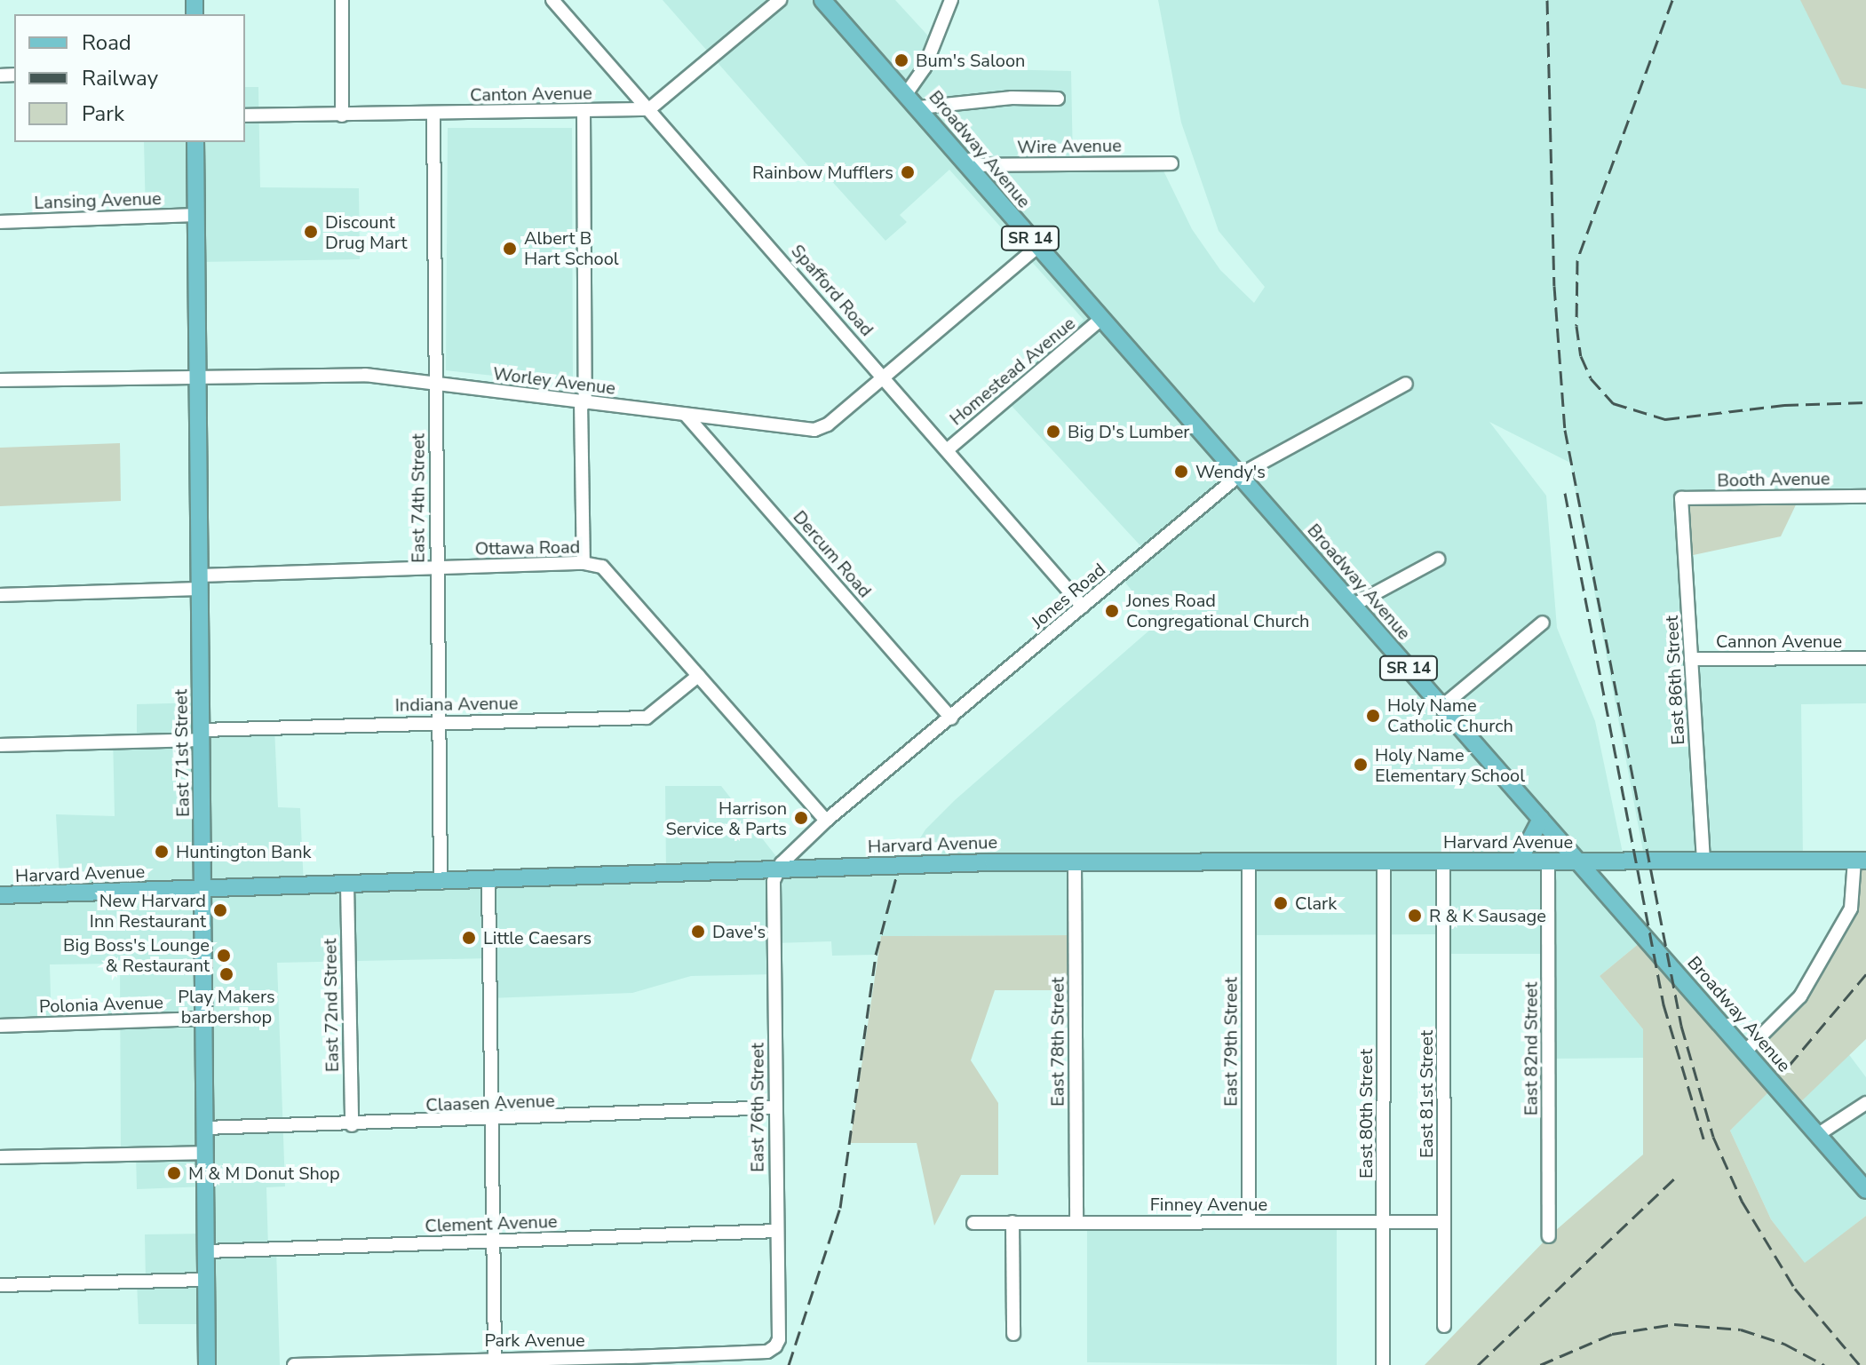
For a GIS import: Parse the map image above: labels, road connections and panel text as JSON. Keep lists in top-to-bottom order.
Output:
{
  "streets": {
    "main road": [
      "Broadway Avenue",
      "SR 14",
      "East 71st Street",
      "Harvard Avenue"
    ],
    "street": [
      "Canton Avenue",
      "Wire Avenue",
      "Lansing Avenue",
      "Spafford Road",
      "Homestead Avenue",
      "Worley Avenue",
      "Booth Avenue",
      "East 74th Street",
      "Ottawa Road",
      "Dercum Road",
      "Jones Road",
      "Cannon Avenue",
      "East 86th Street",
      "Indiana Avenue",
      "Polonia Avenue",
      "East 72nd Street",
      "East 78th Street",
      "East 79th Street",
      "East 82nd Street",
      "East 81st Street",
      "Claasen Avenue",
      "East 76th Street",
      "East 80th Street",
      "Finney Avenue",
      "Clement Avenue",
      "Park Avenue"
    ]
  },
  "crossings": [
    ["Canton Avenue", "Spafford Road"],
    ["Canton Avenue", "East 74th Street"],
    ["Wire Avenue", "Broadway Avenue"],
    ["Broadway Avenue", "Homestead Avenue"],
    ["Broadway Avenue", "Worley Avenue"],
    ["Broadway Avenue", "Jones Road"],
    ["Broadway Avenue", "Harvard Avenue"],
    ["Lansing Avenue", "East 71st Street"],
    ["Spafford Road", "Homestead Avenue"],
    ["Spafford Road", "Worley Avenue"],
    ["Spafford Road", "Jones Road"],
    ["Worley Avenue", "East 74th Street"],
    ["Worley Avenue", "Dercum Road"],
    ["Worley Avenue", "East 71st Street"],
    ["Booth Avenue", "East 86th Street"],
    ["East 74th Street", "Ottawa Road"],
    ["East 74th Street", "Indiana Avenue"],
    ["East 74th Street", "Harvard Avenue"],
    ["Ottawa Road", "Jones Road"],
    ["Ottawa Road", "Indiana Avenue"],
    ["Ottawa Road", "East 71st Street"],
    ["Dercum Road", "Jones Road"],
    ["Jones Road", "Harvard Avenue"],
    ["Jones Road", "East 76th Street"],
    ["Cannon Avenue", "East 86th Street"],
    ["East 86th Street", "Harvard Avenue"],
    ["Indiana Avenue", "East 71st Street"],
    ["East 71st Street", "Harvard Avenue"],
    ["East 71st Street", "Polonia Avenue"],
    ["East 71st Street", "Claasen Avenue"],
    ["East 71st Street", "Clement Avenue"],
    ["Harvard Avenue", "East 72nd Street"],
    ["Harvard Avenue", "East 78th Street"],
    ["Harvard Avenue", "East 79th Street"],
    ["Harvard Avenue", "East 82nd Street"],
    ["Harvard Avenue", "East 81st Street"],
    ["Harvard Avenue", "East 76th Street"],
    ["Harvard Avenue", "East 80th Street"],
    ["East 72nd Street", "Claasen Avenue"],
    ["East 78th Street", "Finney Avenue"],
    ["East 79th Street", "Finney Avenue"],
    ["East 81st Street", "Finney Avenue"],
    ["Claasen Avenue", "East 76th Street"],
    ["East 76th Street", "Clement Avenue"],
    ["East 76th Street", "Park Avenue"],
    ["East 80th Street", "Finney Avenue"]
  ],
  "places": [
    "Bum's Saloon",
    "Rainbow Mufflers",
    "Discount Drug Mart",
    "Albert B Hart School",
    "Big D's Lumber",
    "Wendy's",
    "Jones Road Congregational Church",
    "Holy Name Catholic Church",
    "Holy Name Elementary School",
    "Harrison Service & Parts",
    "Huntington Bank",
    "Clark",
    "New Harvard Inn Restaurant",
    "R & K Sausage",
    "Dave's",
    "Little Caesars",
    "Big Boss's Lounge & Restaurant",
    "Play Makers barbershop",
    "M & M Donut Shop"
  ],
  "legend": ["Road", "Railway", "Park"]
}
